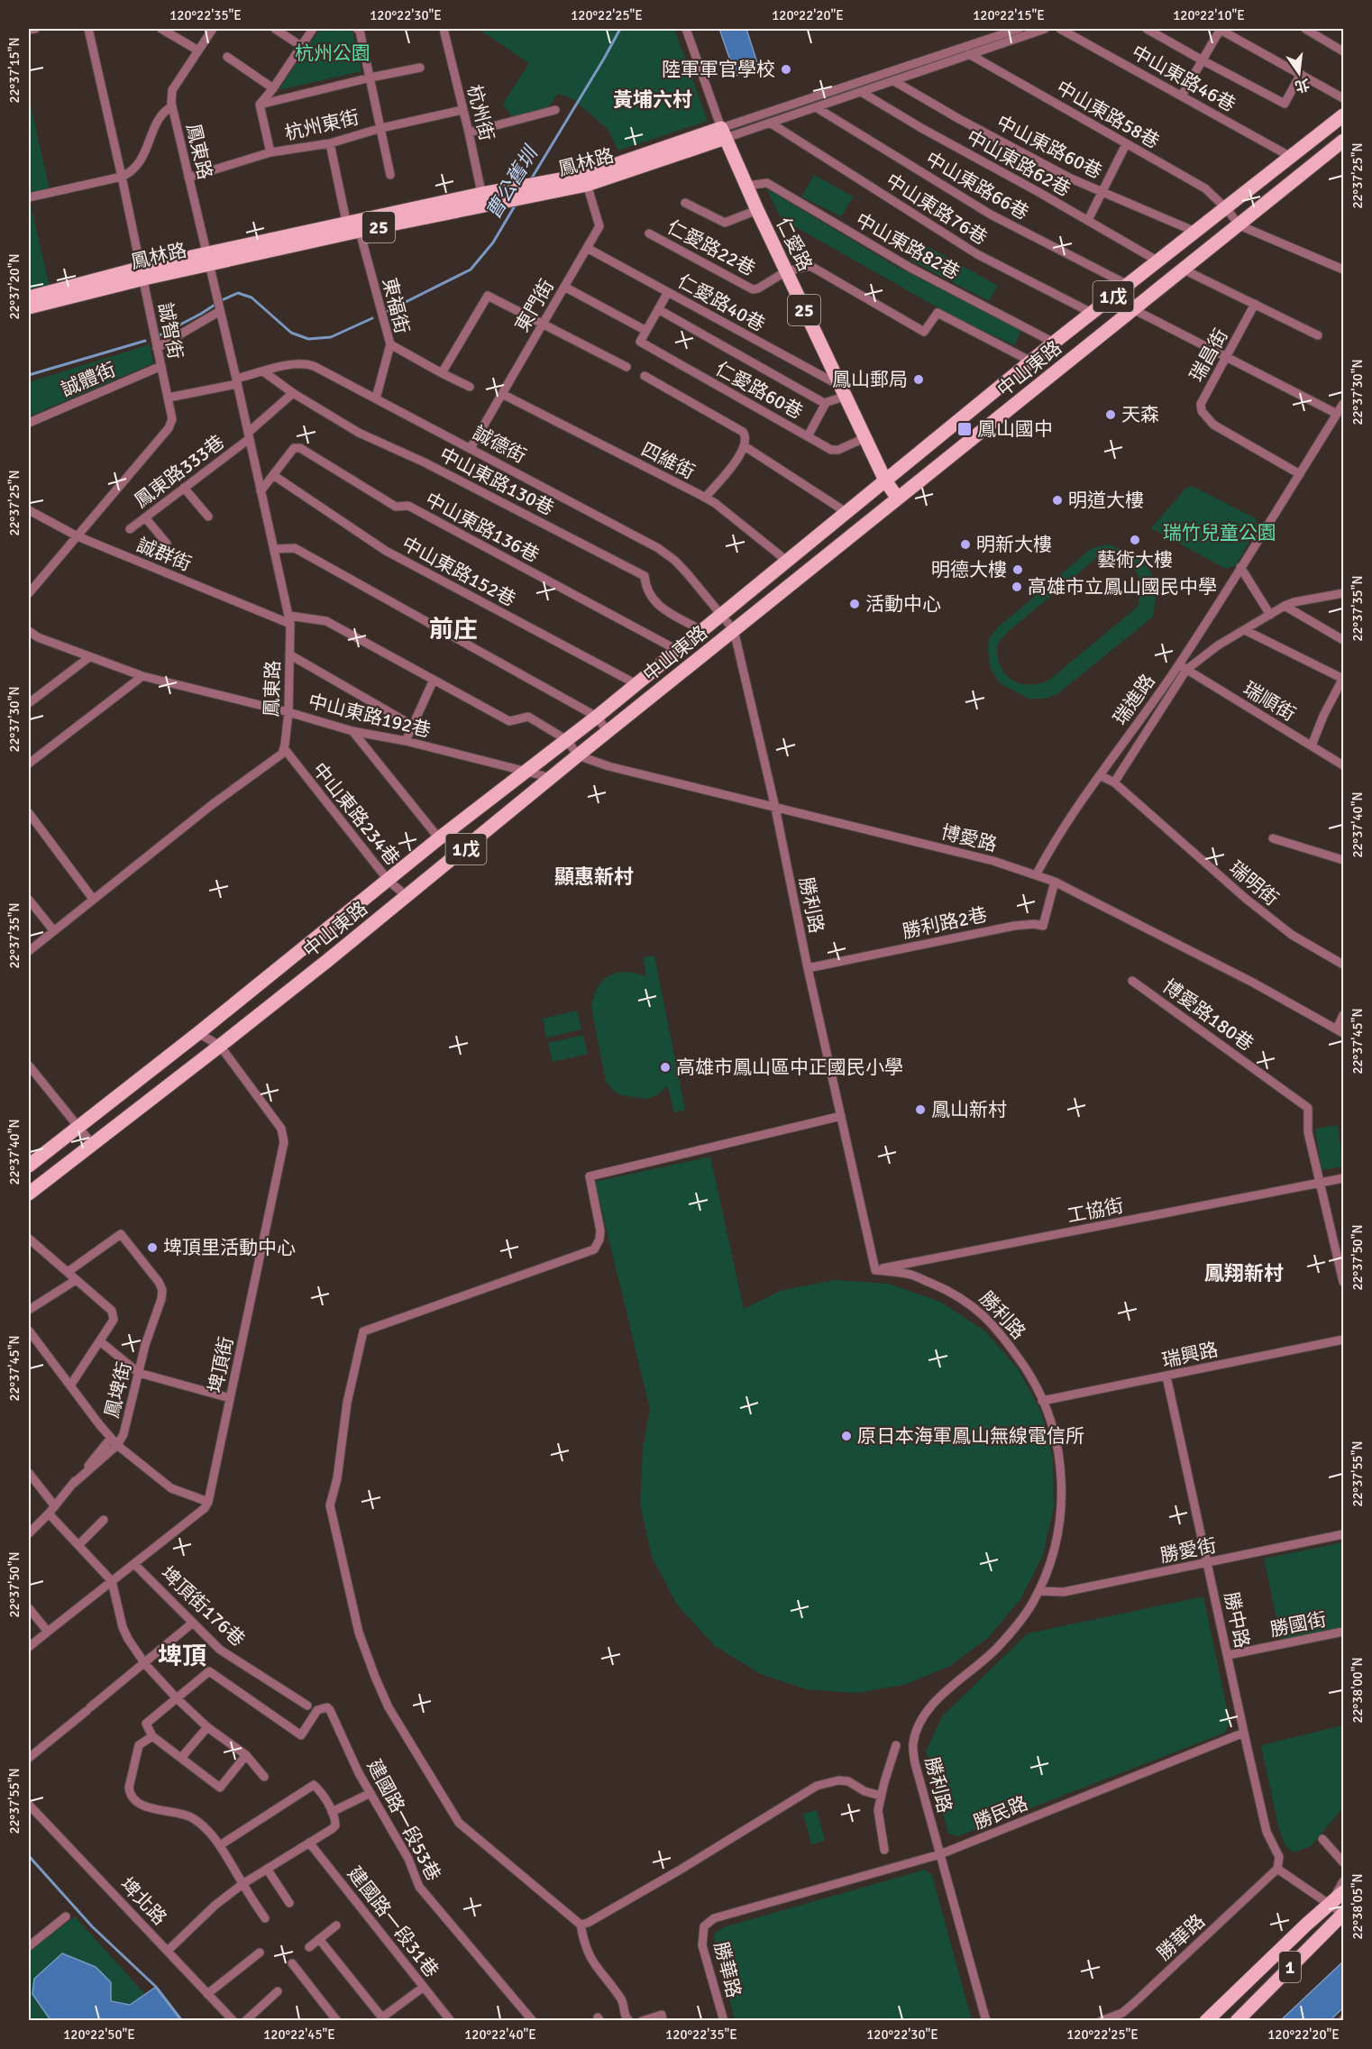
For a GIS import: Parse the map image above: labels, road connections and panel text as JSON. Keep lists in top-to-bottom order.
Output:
{
  "streets": {
    "main road": [
      "鳳林路",
      "25",
      "仁愛路",
      "1戊",
      "中山東路",
      "1"
    ],
    "street": [
      "中山東路46巷",
      "杭州街",
      "中山東路58巷",
      "杭州東街",
      "中山東路60巷",
      "鳳東路",
      "中山東路62巷",
      "中山東路66巷",
      "中山東路76巷",
      "中山東路82巷",
      "仁愛路22巷",
      "仁愛路40巷",
      "東福街",
      "東門街",
      "誠智街",
      "瑞昌街",
      "誠體街",
      "仁愛路60巷",
      "誠德街",
      "四維街",
      "鳳東路333巷",
      "中山東路130巷",
      "中山東路136巷",
      "誠群街",
      "中山東路152巷",
      "瑞進路",
      "瑞順街",
      "中山東路192巷",
      "中山東路234巷",
      "博愛路",
      "瑞明街",
      "勝利路",
      "勝利路2巷",
      "博愛路180巷",
      "工協街",
      "瑞興路",
      "埤頂街",
      "鳳埤街",
      "勝愛街",
      "埤頂街176巷",
      "勝中路",
      "勝國街",
      "勝民路",
      "建國路一段53巷",
      "埤北路",
      "建國路一段31巷",
      "勝華路"
    ]
  },
  "crossings": [
    ["中山東路46巷", "中山東路"],
    ["杭州街", "杭州東街"],
    ["杭州街", "鳳林路"],
    ["中山東路58巷", "鳳林路"],
    ["中山東路58巷", "中山東路"],
    ["杭州東街", "鳳東路"],
    ["杭州東街", "東福街"],
    ["中山東路60巷", "鳳林路"],
    ["中山東路60巷", "中山東路"],
    ["鳳東路", "鳳林路"],
    ["鳳東路", "誠德街"],
    ["鳳東路", "鳳東路333巷"],
    ["鳳東路", "中山東路136巷"],
    ["鳳東路", "誠群街"],
    ["鳳東路", "中山東路192巷"],
    ["鳳東路", "中山東路234巷"],
    ["鳳林路", "中山東路62巷"],
    ["鳳林路", "中山東路66巷"],
    ["鳳林路", "中山東路76巷"],
    ["鳳林路", "仁愛路"],
    ["鳳林路", "東福街"],
    ["鳳林路", "東門街"],
    ["鳳林路", "誠智街"],
    ["中山東路62巷", "中山東路"],
    ["中山東路66巷", "中山東路"],
    ["中山東路76巷", "中山東路"],
    ["仁愛路", "中山東路82巷"],
    ["仁愛路", "仁愛路22巷"],
    ["仁愛路", "仁愛路40巷"],
    ["仁愛路", "中山東路"],
    ["仁愛路", "仁愛路60巷"],
    ["中山東路82巷", "中山東路"],
    ["仁愛路40巷", "東門街"],
    ["東福街", "誠德街"],
    ["東門街", "誠德街"],
    ["東門街", "四維街"],
    ["誠智街", "誠體街"],
    ["誠智街", "誠德街"],
    ["誠智街", "誠群街"],
    ["瑞昌街", "瑞進路"],
    ["中山東路", "誠德街"],
    ["中山東路", "中山東路130巷"],
    ["中山東路", "中山東路136巷"],
    ["中山東路", "誠群街"],
    ["中山東路", "中山東路152巷"],
    ["中山東路", "中山東路192巷"],
    ["中山東路", "中山東路234巷"],
    ["中山東路", "博愛路"],
    ["中山東路", "勝利路"],
    ["中山東路", "埤頂街"],
    ["誠德街", "中山東路130巷"],
    ["誠德街", "勝利路"],
    ["鳳東路333巷", "中山東路130巷"],
    ["中山東路136巷", "中山東路152巷"],
    ["瑞進路", "瑞順街"],
    ["瑞進路", "博愛路"],
    ["瑞進路", "瑞明街"],
    ["博愛路", "勝利路"],
    ["博愛路", "勝利路2巷"],
    ["勝利路", "勝利路2巷"],
    ["勝利路", "工協街"],
    ["勝利路", "瑞興路"],
    ["勝利路", "勝愛街"],
    ["勝利路", "勝民路"],
    ["博愛路180巷", "工協街"],
    ["瑞興路", "勝中路"],
    ["勝愛街", "勝中路"],
    ["勝中路", "勝國街"],
    ["勝中路", "勝民路"],
    ["勝中路", "勝華路"],
    ["勝民路", "勝華路"]
  ],
  "districts": [
    "黃埔六村",
    "前庄",
    "顯惠新村",
    "鳳翔新村",
    "埤頂"
  ],
  "water": ["曹公舊圳"],
  "parks": ["杭州公園", "瑞竹兒童公園"],
  "places": {
    "other": [
      "陸軍軍官學校",
      "鳳山郵局",
      "天森",
      "明道大樓",
      "藝術大樓",
      "明新大樓",
      "明德大樓",
      "高雄市立鳳山國民中學",
      "活動中心",
      "高雄市鳳山區中正國民小學",
      "鳳山新村",
      "埤頂里活動中心",
      "原日本海軍鳳山無線電信所"
    ],
    "transit": ["鳳山國中"]
  },
  "north": "bottom",
  "coordinates": [
    "120°22'35\"E",
    "120°22'30\"E",
    "120°22'25\"E",
    "120°22'20\"E",
    "120°22'15\"E",
    "120°22'10\"E",
    "22°37'15\"N",
    "22°37'25\"N",
    "22°37'20\"N",
    "22°37'30\"N",
    "22°37'35\"N",
    "22°37'40\"N",
    "22°37'45\"N",
    "22°37'50\"N",
    "22°37'55\"N",
    "22°38'00\"N",
    "22°38'05\"N",
    "120°22'50\"E",
    "120°22'45\"E",
    "120°22'40\"E"
  ]
}
